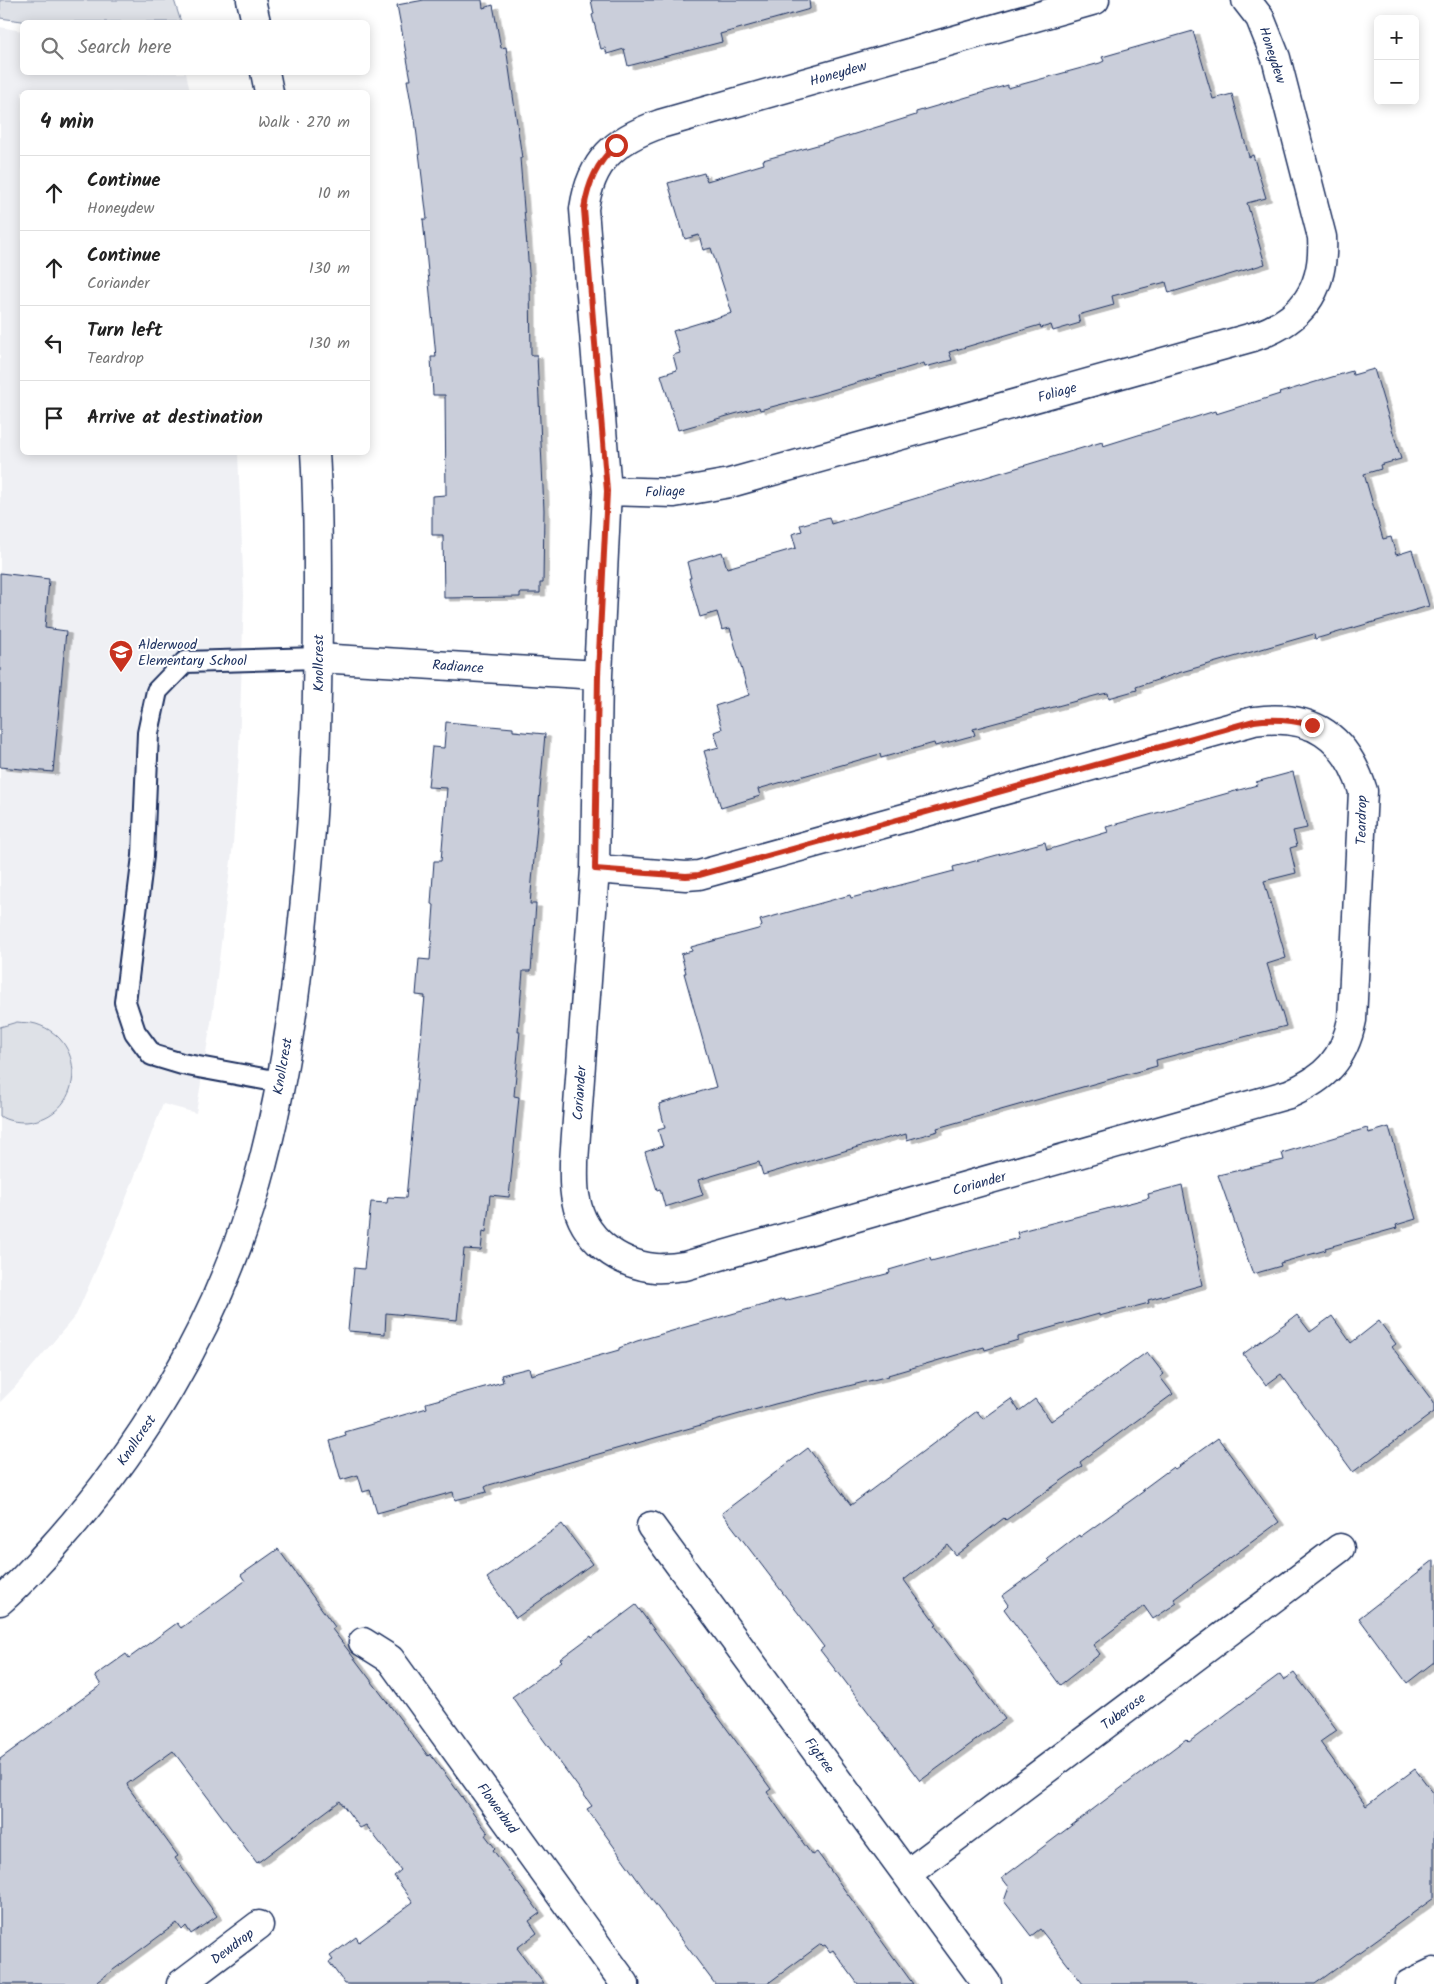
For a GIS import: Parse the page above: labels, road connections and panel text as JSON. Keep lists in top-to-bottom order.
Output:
{
  "streets": {
    "street": [
      "Honeydew",
      "Foliage",
      "Knollcrest",
      "Radiance",
      "Teardrop",
      "Coriander",
      "Tuberose",
      "Figtree",
      "Flowerbud",
      "Dewdrop"
    ]
  },
  "crossings": [
    ["Honeydew", "Foliage"],
    ["Honeydew", "Coriander"],
    ["Foliage", "Coriander"],
    ["Knollcrest", "Radiance"],
    ["Radiance", "Coriander"],
    ["Teardrop", "Coriander"],
    ["Tuberose", "Figtree"]
  ],
  "places": {
    "school or university": ["Alderwood Elementary School"]
  },
  "page": {
    "map_buttons": ["+", "−"],
    "search": "Search here",
    "heading": ["4 min", "Walk · 270 m"],
    "list": [
      ["Continue", "Honeydew", "10 m"],
      ["Continue", "Coriander", "130 m"],
      ["Turn left", "Teardrop", "130 m"],
      "Arrive at destination"
    ]
  }
}
